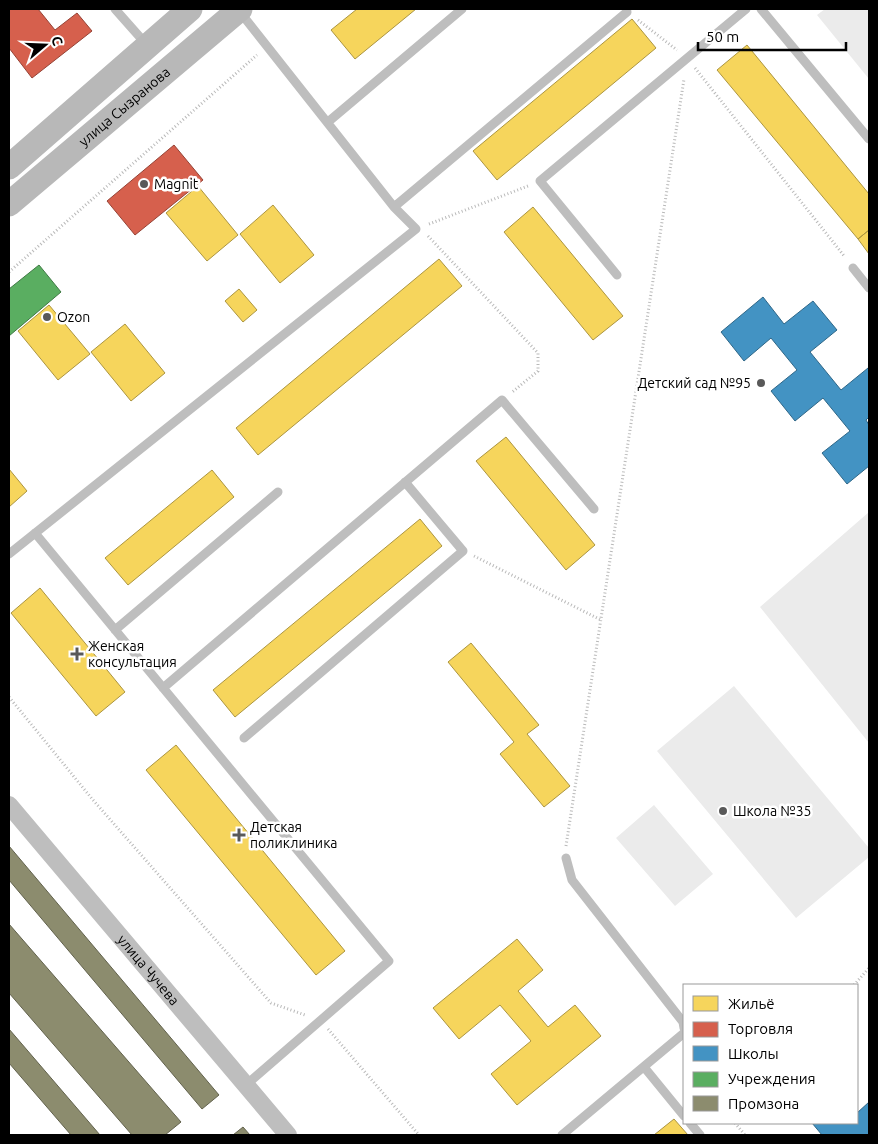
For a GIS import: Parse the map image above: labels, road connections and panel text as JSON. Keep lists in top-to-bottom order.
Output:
{
  "streets": {
    "main road": ["улица Сызранова"],
    "street": ["улица Чучева"]
  },
  "places": {
    "other": [
      "Magnit",
      "Ozon",
      "Детский сад №95",
      "Школа №35"
    ],
    "health": ["Женская консультация", "Детская поликлиника"]
  },
  "legend": [
    "Жильё",
    "Торговля",
    "Школы",
    "Учреждения",
    "Промзона"
  ],
  "scale_bar": "50 m",
  "north": "right"
}
